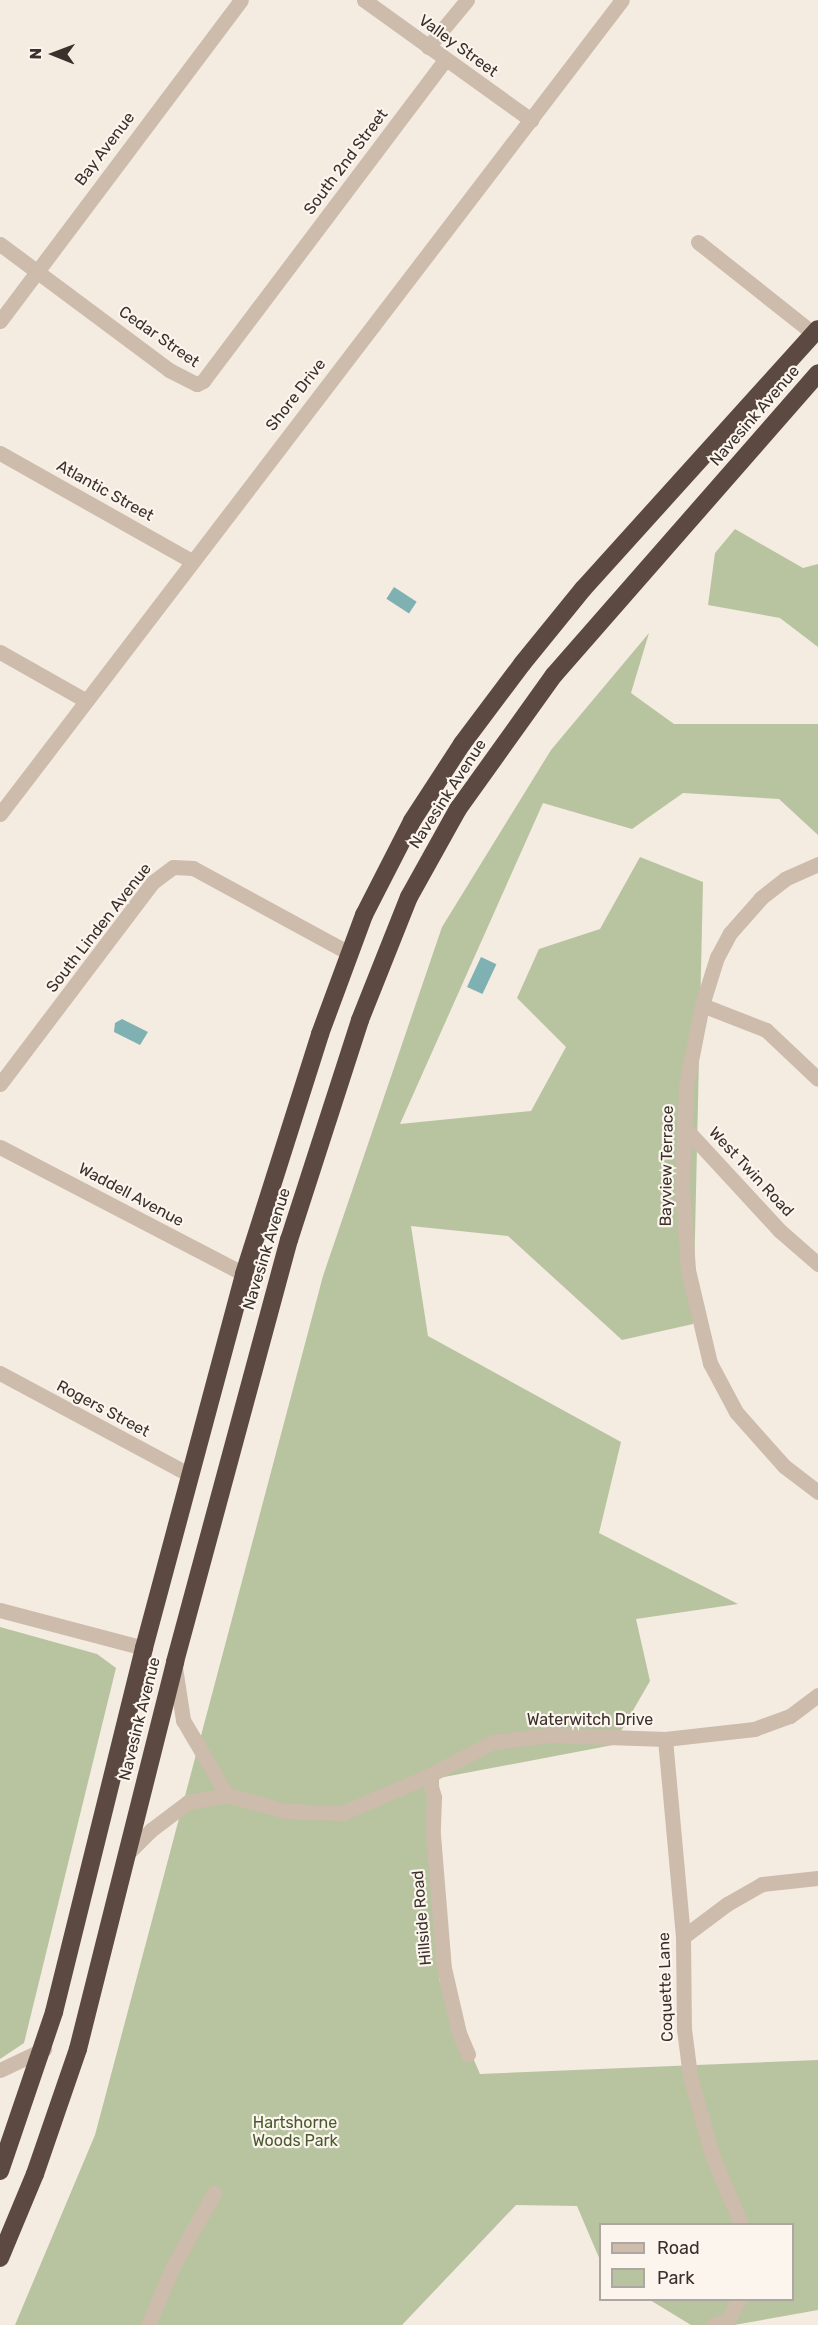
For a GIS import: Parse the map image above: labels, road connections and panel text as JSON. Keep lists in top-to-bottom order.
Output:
{
  "streets": {
    "highway": ["Navesink Avenue"],
    "street": [
      "Valley Street",
      "Bay Avenue",
      "South 2nd Street",
      "Cedar Street",
      "Shore Drive",
      "Atlantic Street",
      "South Linden Avenue",
      "Bayview Terrace",
      "West Twin Road",
      "Waddell Avenue",
      "Rogers Street",
      "Waterwitch Drive",
      "Hillside Road",
      "Coquette Lane"
    ]
  },
  "crossings": [
    ["Valley Street", "South 2nd Street"],
    ["Valley Street", "Shore Drive"],
    ["Bay Avenue", "Cedar Street"],
    ["South 2nd Street", "Cedar Street"],
    ["Shore Drive", "Atlantic Street"],
    ["Navesink Avenue", "South Linden Avenue"],
    ["Navesink Avenue", "Waddell Avenue"],
    ["Navesink Avenue", "Rogers Street"],
    ["Bayview Terrace", "West Twin Road"],
    ["Waterwitch Drive", "Hillside Road"],
    ["Waterwitch Drive", "Coquette Lane"]
  ],
  "parks": ["Hartshorne Woods Park"],
  "legend": ["Road", "Park"],
  "north": "left"
}
